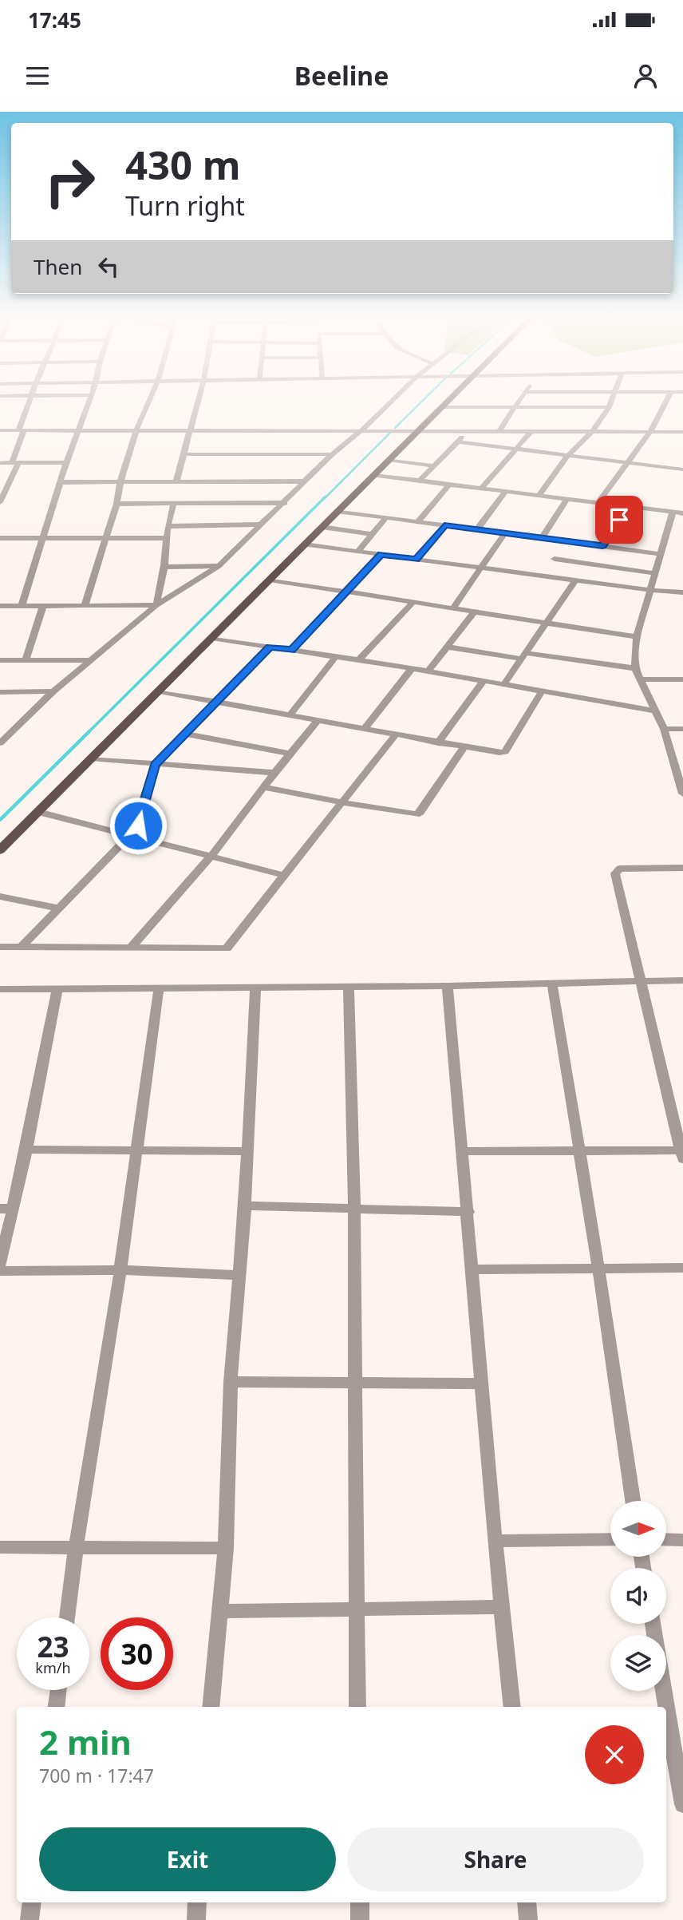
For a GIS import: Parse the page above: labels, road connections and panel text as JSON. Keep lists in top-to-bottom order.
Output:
{
  "north": "right",
  "page": {
    "status": "17:45",
    "header": "Beeline",
    "turn": ["430 m", "Turn right"],
    "then": "Then",
    "speed": "23 km/h",
    "limit": "30",
    "heading": ["2 min", "700 m · 17:47"],
    "buttons": ["Exit", "Share"]
  }
}
